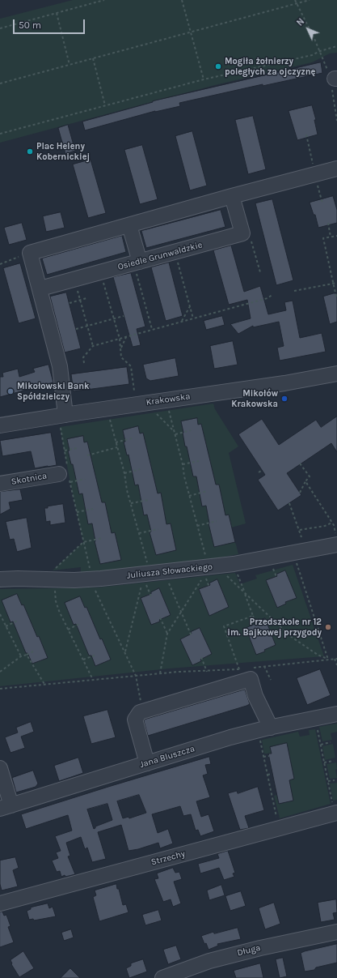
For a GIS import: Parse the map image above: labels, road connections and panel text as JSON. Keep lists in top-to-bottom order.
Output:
{
  "streets": {
    "street": [
      "Osiedle Grunwaldzkie",
      "Krakowska",
      "Skotnica",
      "Juliusza Słowackiego",
      "Jana Bluszcza",
      "Strzechy",
      "Długa"
    ]
  },
  "places": [
    "Mogiła żołnierzy poległych za ojczyznę",
    "Plac Heleny Kobernickiej",
    "Mikołowski Bank Spółdzielczy",
    "Mikołów Krakowska",
    "Przedszkole nr 12 im. Bajkowej przygody"
  ],
  "scale_bar": "50 m",
  "north": "top left"
}
